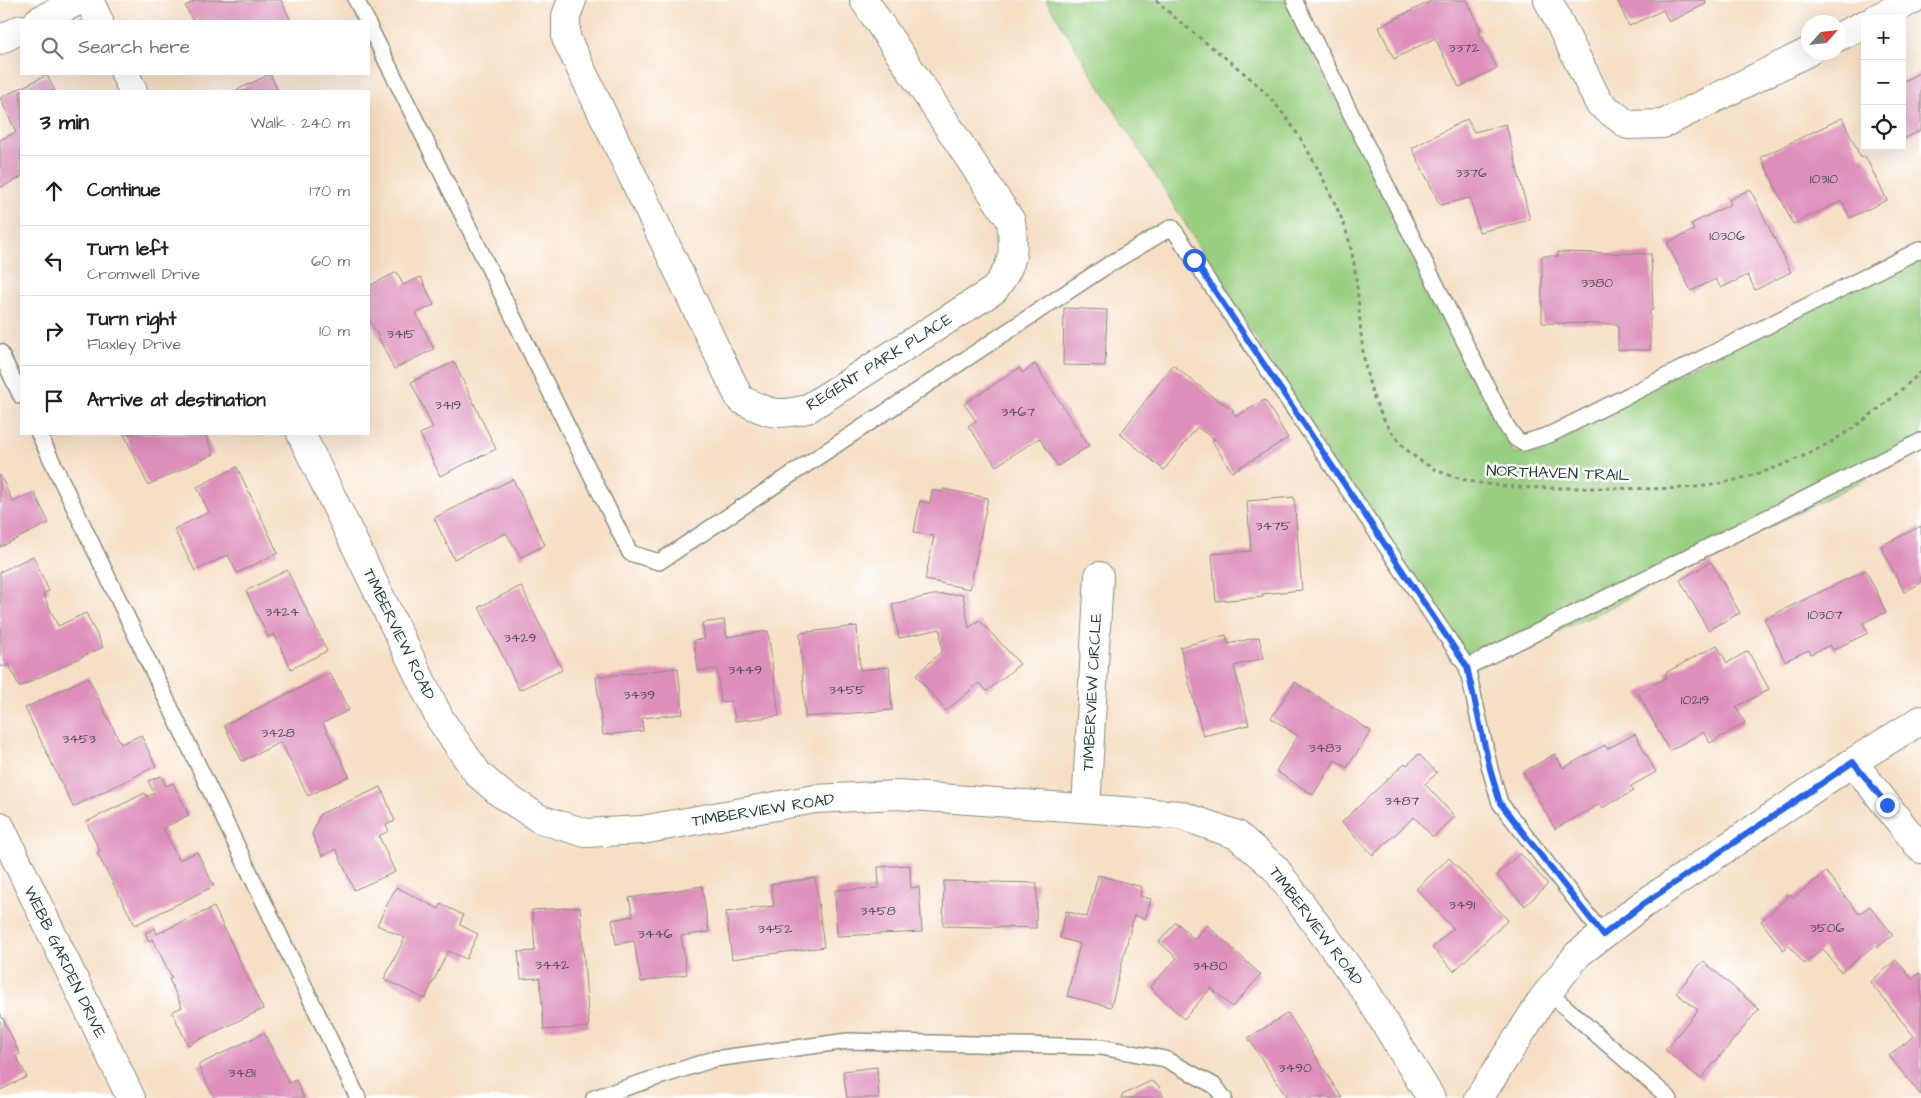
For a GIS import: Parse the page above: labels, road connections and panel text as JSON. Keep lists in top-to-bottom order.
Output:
{
  "streets": {
    "street": [
      "REGENT PARK PLACE",
      "TIMBERVIEW ROAD",
      "TIMBERVIEW CIRCLE",
      "WEBB GARDEN DRIVE"
    ],
    "path": ["NORTHAVEN TRAIL"]
  },
  "crossings": [
    ["TIMBERVIEW ROAD", "TIMBERVIEW CIRCLE"]
  ],
  "house_numbers": [
    "3372",
    "3376",
    "10310",
    "10306",
    "3380",
    "3415",
    "3419",
    "3467",
    "3475",
    "3424",
    "10307",
    "3429",
    "3449",
    "3455",
    "3439",
    "10219",
    "3428",
    "3453",
    "3483",
    "3487",
    "3491",
    "3458",
    "3506",
    "3452",
    "3446",
    "3442",
    "3480",
    "3490",
    "3481"
  ],
  "north": "top right",
  "page": {
    "map_buttons": ["+", "−"],
    "search": "Search here",
    "heading": ["3 min", "Walk · 240 m"],
    "list": [
      ["Continue", "170 m"],
      ["Turn left", "Cromwell Drive", "60 m"],
      ["Turn right", "Flaxley Drive", "10 m"],
      "Arrive at destination"
    ]
  }
}
